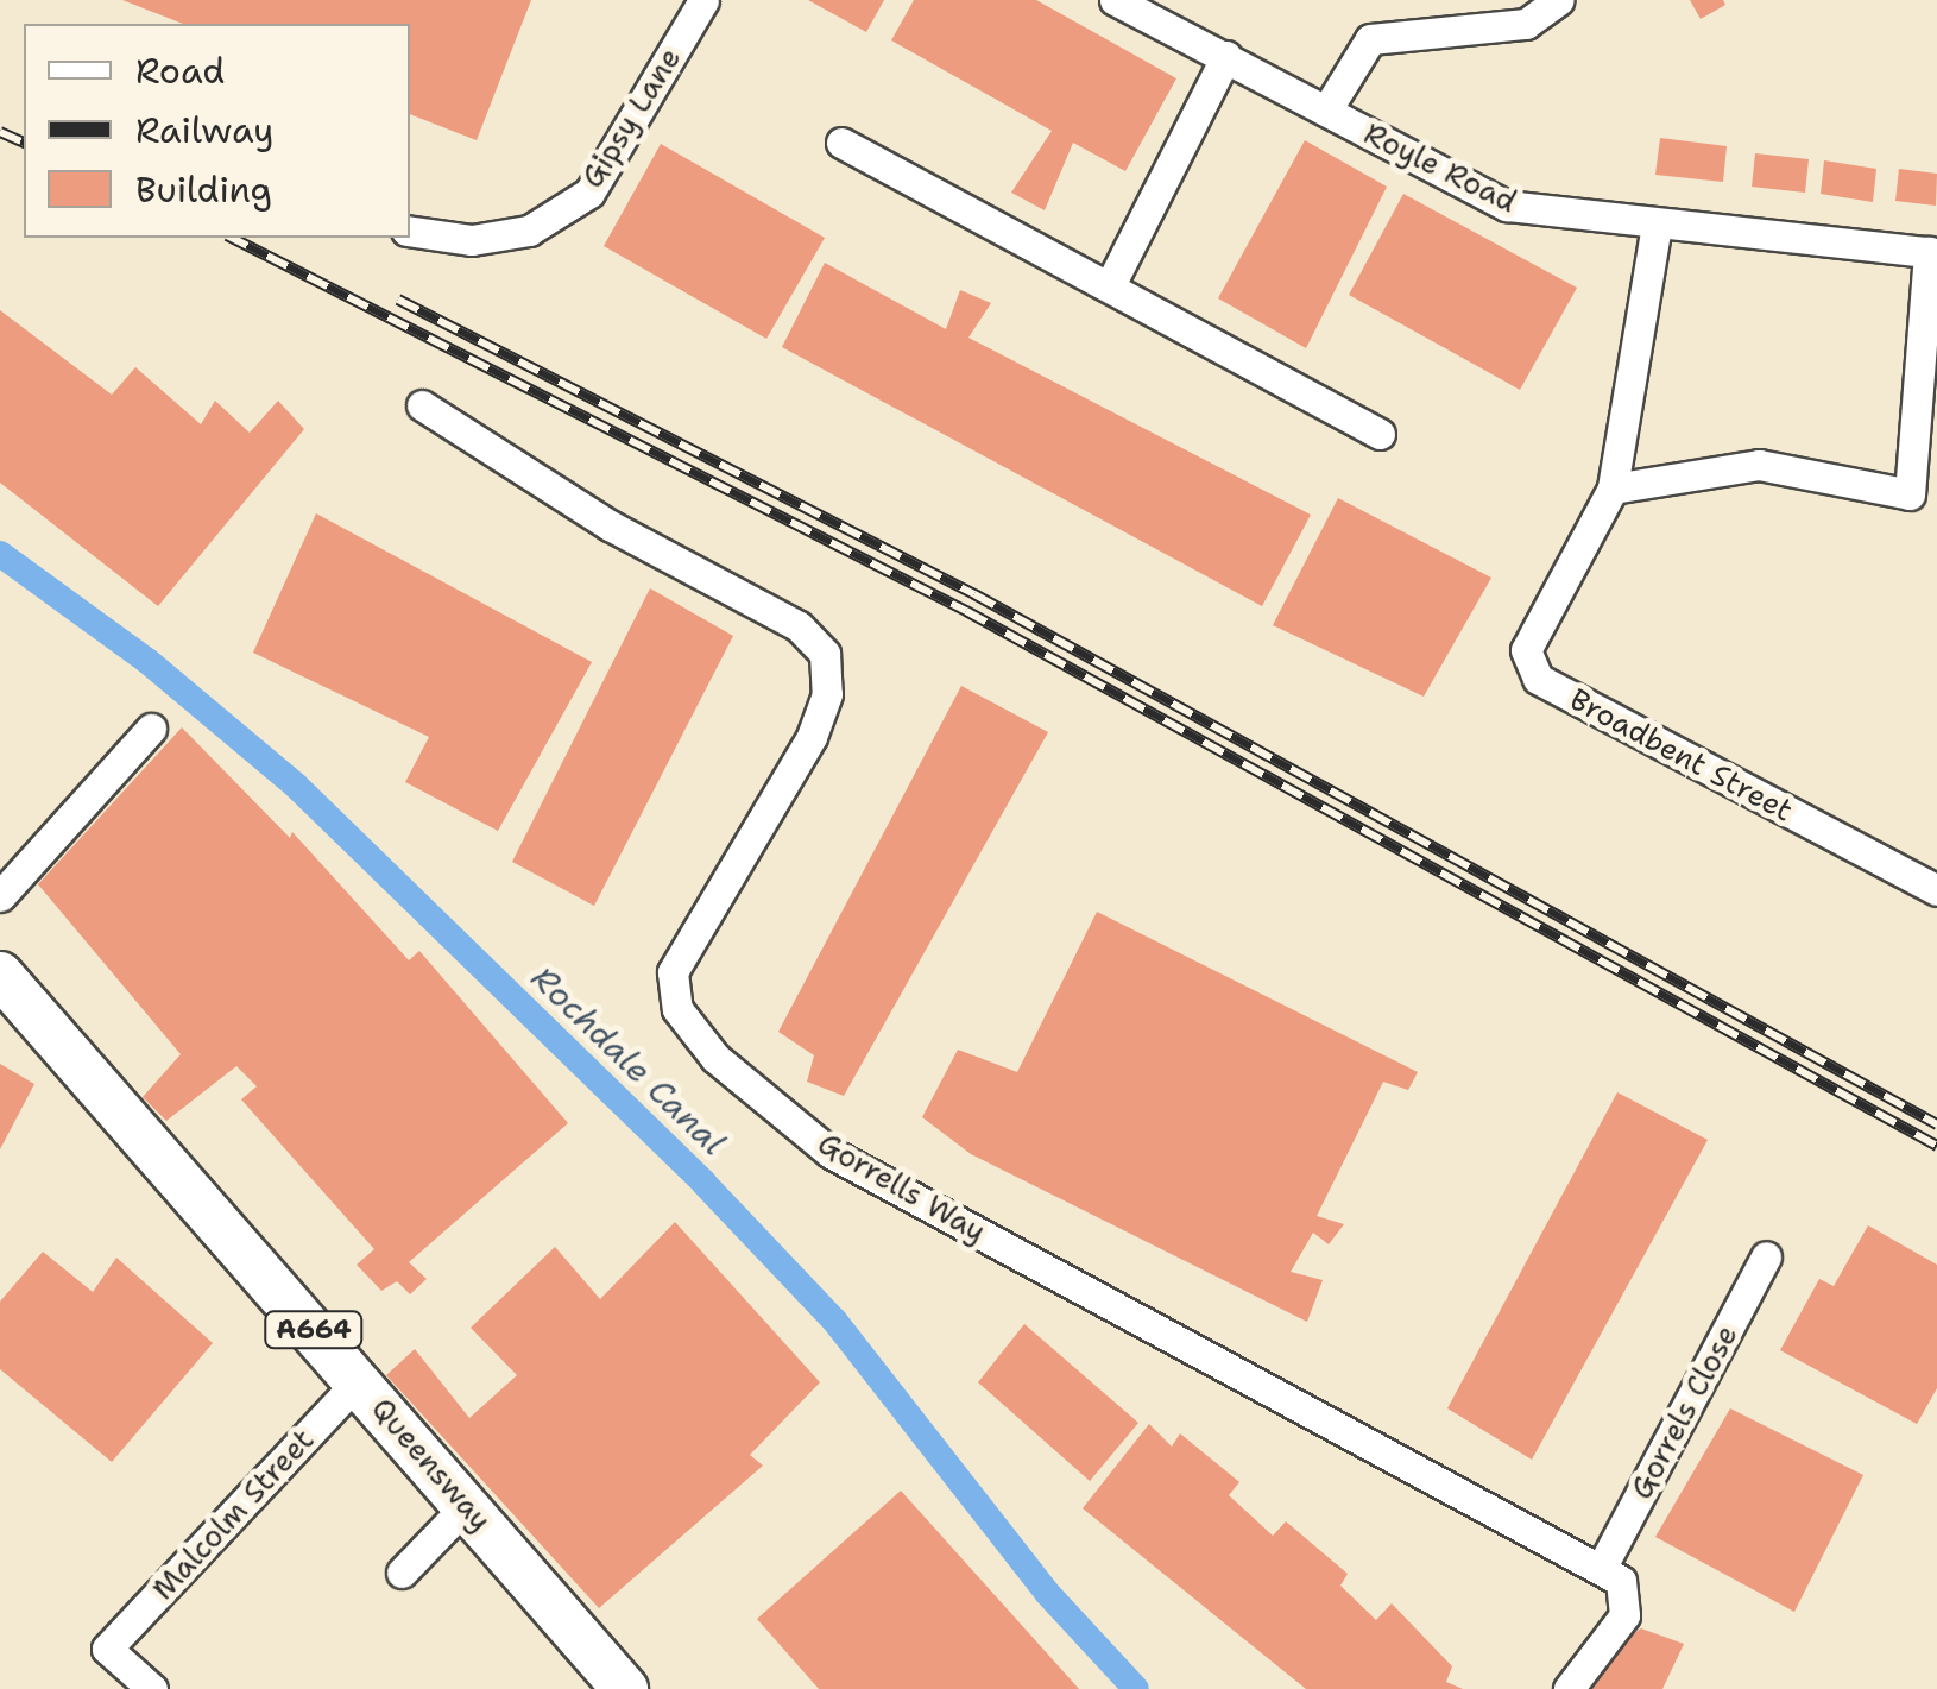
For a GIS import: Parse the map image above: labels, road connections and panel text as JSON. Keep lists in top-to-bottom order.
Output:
{
  "streets": {
    "main road": ["A664", "Queensway"],
    "street": [
      "Gipsy Lane",
      "Royle Road",
      "Broadbent Street",
      "Gorrells Way",
      "Gorrels Close",
      "Malcolm Street"
    ]
  },
  "crossings": [
    ["Royle Road", "Broadbent Street"],
    ["Gorrells Way", "Gorrels Close"],
    ["Queensway", "Malcolm Street"]
  ],
  "water": ["Rochdale Canal"],
  "legend": ["Road", "Railway", "Building"]
}
